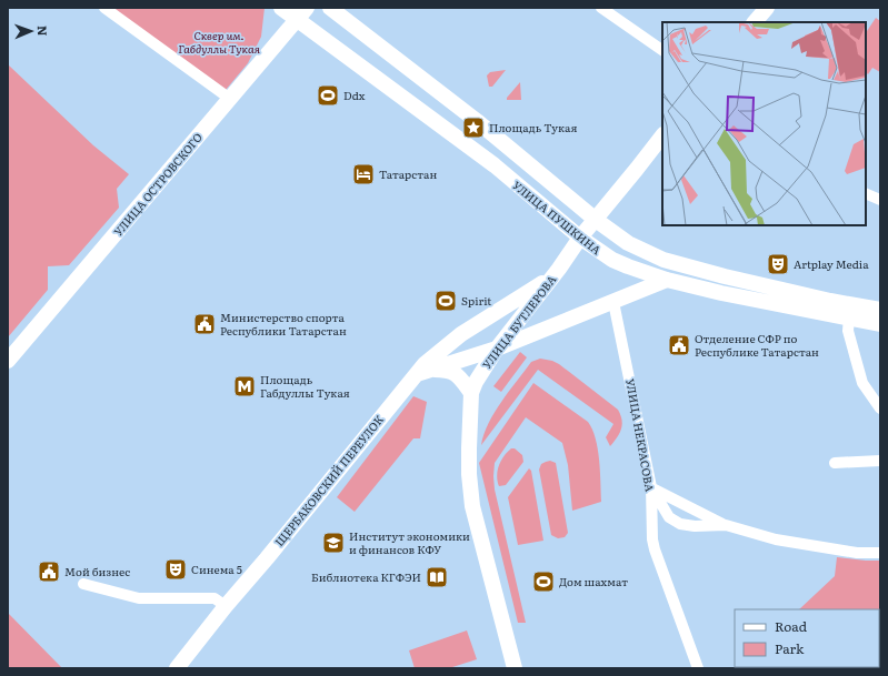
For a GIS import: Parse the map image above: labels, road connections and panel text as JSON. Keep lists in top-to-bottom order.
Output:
{
  "streets": {
    "main road": [
      "УЛИЦА ОСТРОВСКОГО",
      "УЛИЦА ПУШКИНА",
      "УЛИЦА БУТЛЕРОВА",
      "ЩЕРБАКОВСКИЙ ПЕРЕУЛОК"
    ],
    "street": ["УЛИЦА НЕКРАСОВА"]
  },
  "crossings": [
    ["УЛИЦА ОСТРОВСКОГО", "УЛИЦА ПУШКИНА"],
    ["УЛИЦА ПУШКИНА", "УЛИЦА БУТЛЕРОВА"],
    ["УЛИЦА БУТЛЕРОВА", "ЩЕРБАКОВСКИЙ ПЕРЕУЛОК"]
  ],
  "parks": ["Сквер им. Габдуллы Тукая"],
  "places": {
    "sports": ["Ddx", "Spirit", "Дом шахмат"],
    "place": ["Площадь Тукая"],
    "hotel": ["Татарстан"],
    "theatre": ["Artplay Media", "Синема 5"],
    "public building": ["Министерство спорта Республики Татарстан", "Отделение СФР по Республике Татарстан", "Мой бизнес"],
    "metro station": ["Площадь Габдуллы Тукая"],
    "school or university": ["Институт экономики и финансов КФУ"],
    "library": ["Библиотека КГФЭИ"]
  },
  "legend": ["Road", "Park"],
  "north": "right"
}
